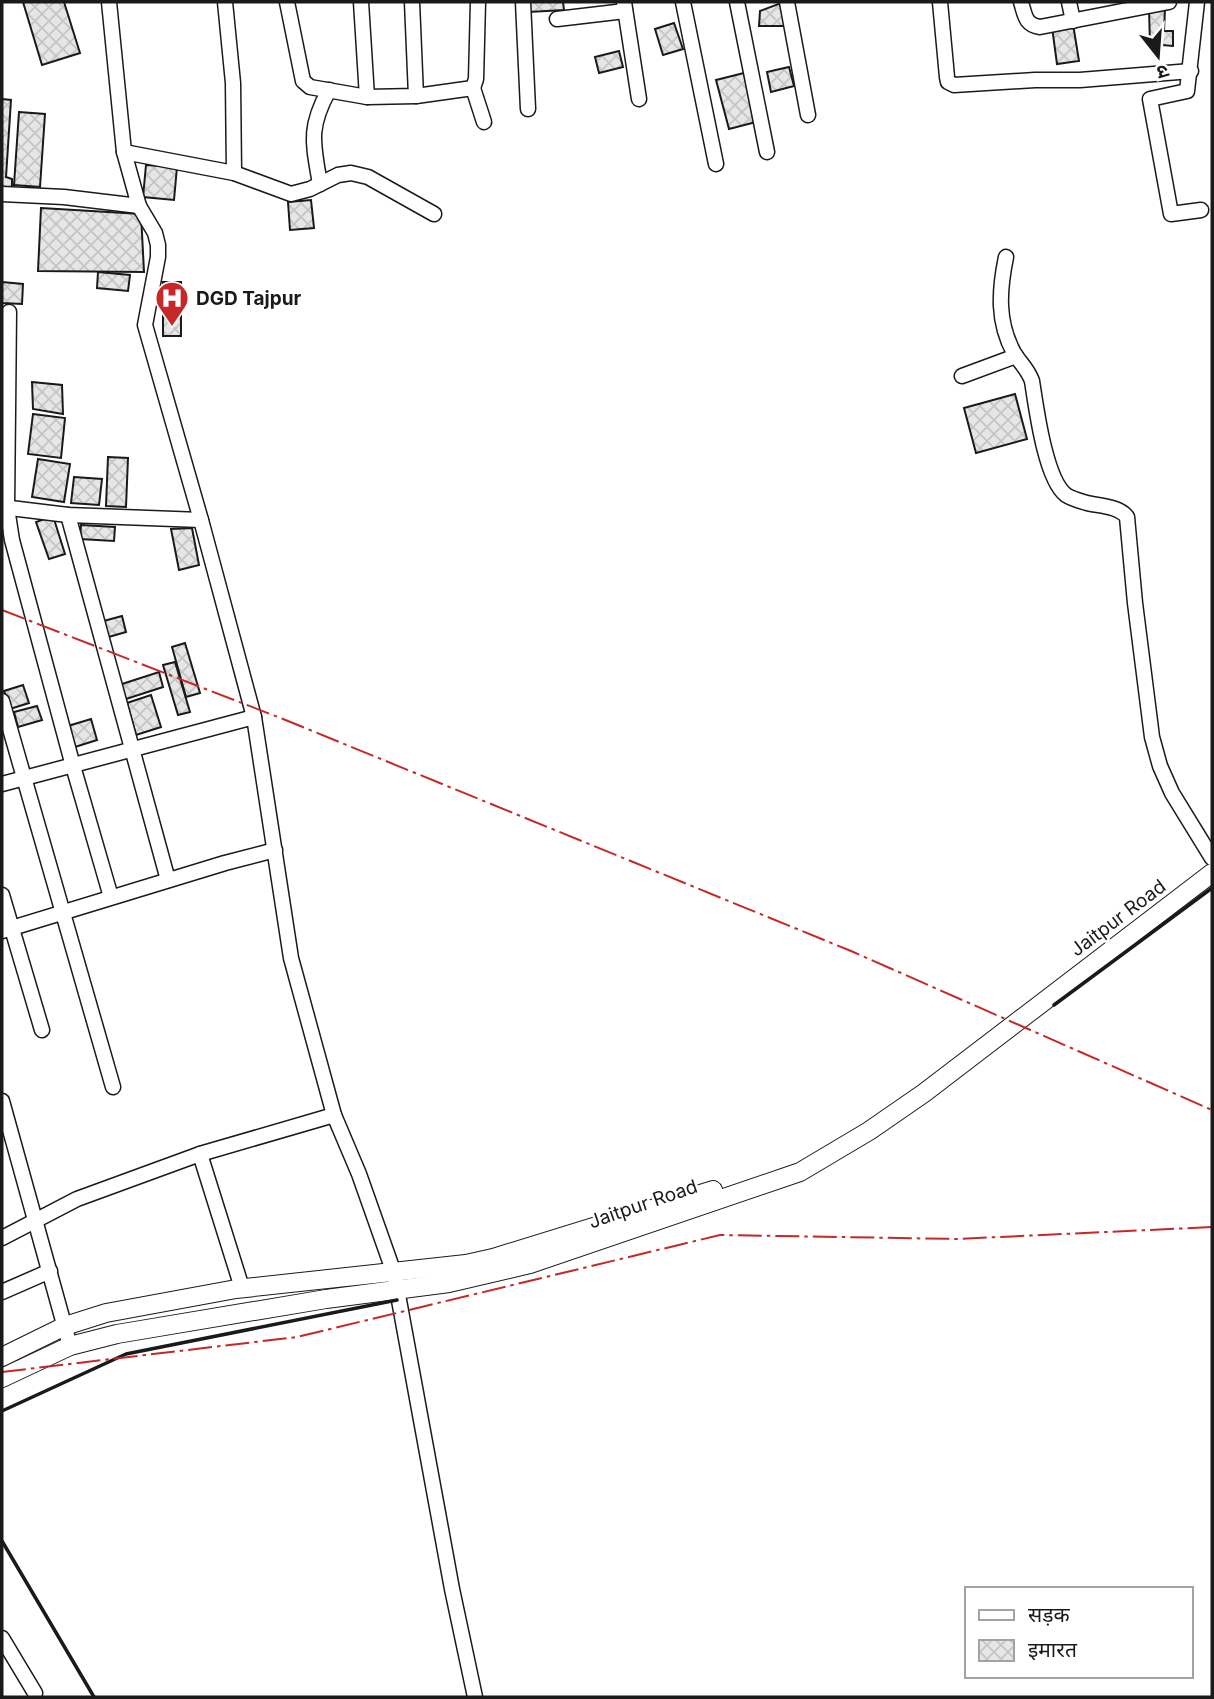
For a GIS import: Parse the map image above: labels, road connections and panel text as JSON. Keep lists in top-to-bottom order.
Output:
{
  "streets": {
    "street": ["Jaitpur Road"]
  },
  "places": {
    "hospital": ["DGD Tajpur"]
  },
  "legend": ["सड़क", "इमारत"],
  "north": "bottom"
}
